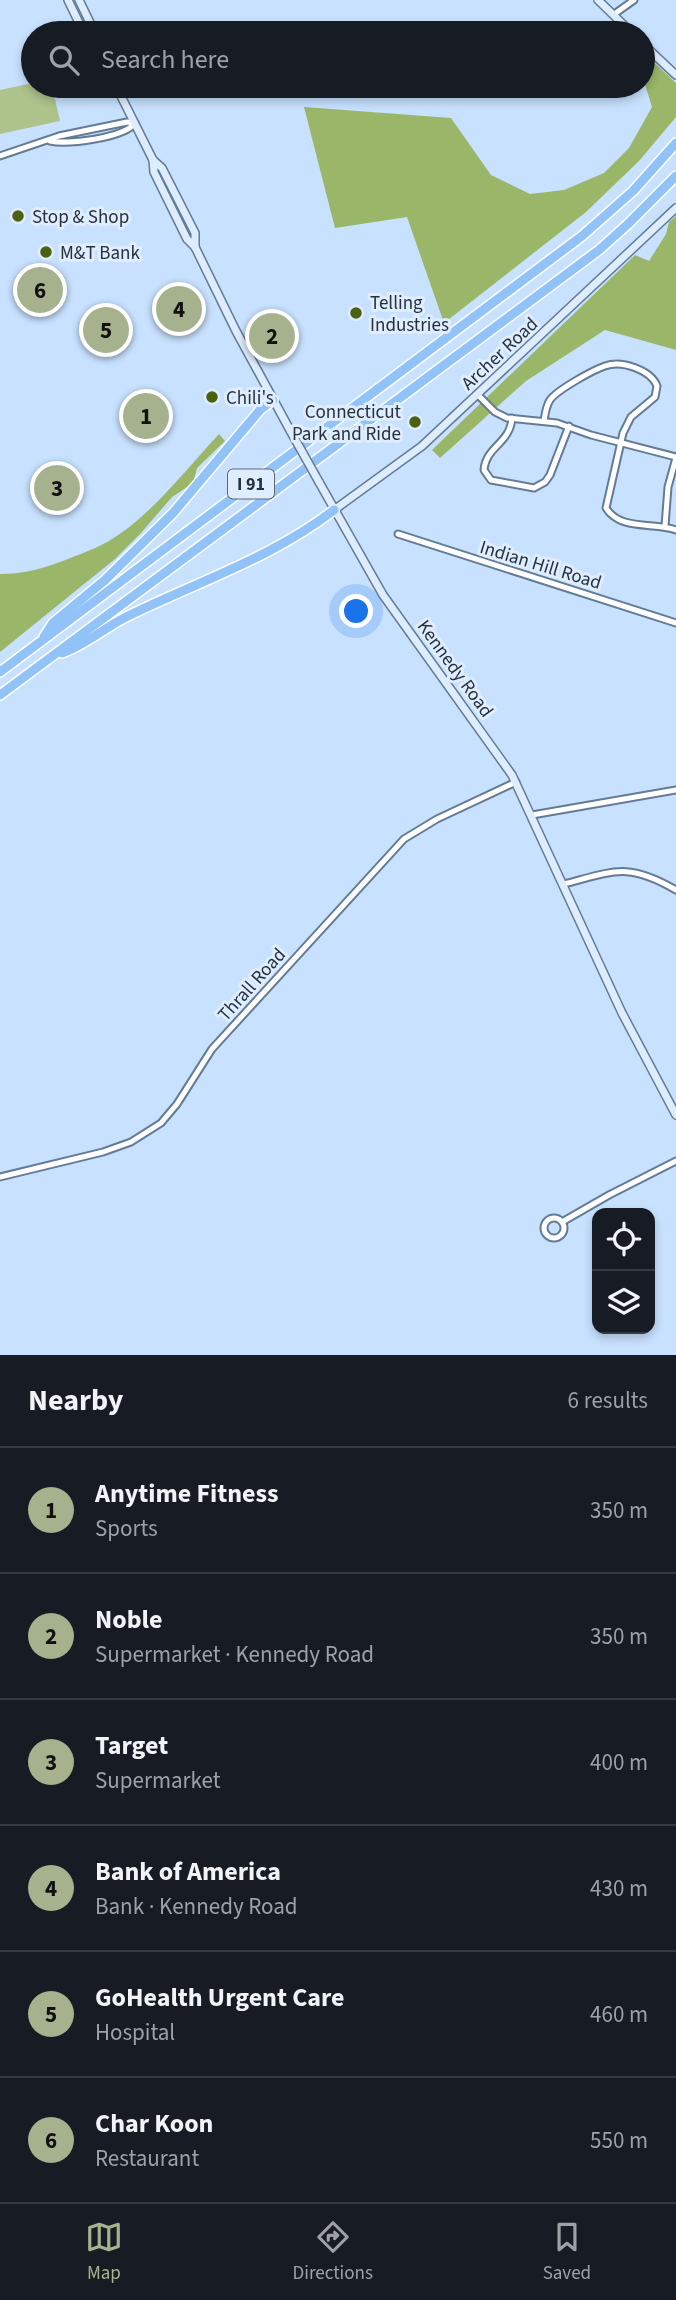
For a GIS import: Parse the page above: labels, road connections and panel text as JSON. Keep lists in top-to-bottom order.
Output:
{
  "streets": {
    "highway": ["I 91"],
    "street": [
      "Archer Road",
      "Indian Hill Road",
      "Kennedy Road",
      "Thrall Road"
    ]
  },
  "crossings": [
    ["Archer Road", "Kennedy Road"],
    ["Kennedy Road", "Thrall Road"]
  ],
  "places": [
    "Stop & Shop",
    "M&T Bank",
    "Telling Industries",
    "Chili's",
    "Connecticut Park and Ride"
  ],
  "page": {
    "search": "Search here",
    "pins": [
      "6",
      "4",
      "5",
      "2",
      "1",
      "3"
    ],
    "heading": ["Nearby", "6 results"],
    "list": [
      {
        "mark": "1",
        "name": "Anytime Fitness",
        "note": "Sports",
        "value": "350 m"
      },
      {
        "mark": "2",
        "name": "Noble",
        "note": "Supermarket · Kennedy Road",
        "value": "350 m"
      },
      {
        "mark": "3",
        "name": "Target",
        "note": "Supermarket",
        "value": "400 m"
      },
      {
        "mark": "4",
        "name": "Bank of America",
        "note": "Bank · Kennedy Road",
        "value": "430 m"
      },
      {
        "mark": "5",
        "name": "GoHealth Urgent Care",
        "note": "Hospital",
        "value": "460 m"
      },
      {
        "mark": "6",
        "name": "Char Koon",
        "note": "Restaurant",
        "value": "550 m"
      }
    ],
    "nav": ["Map", "Directions", "Saved"]
  }
}
